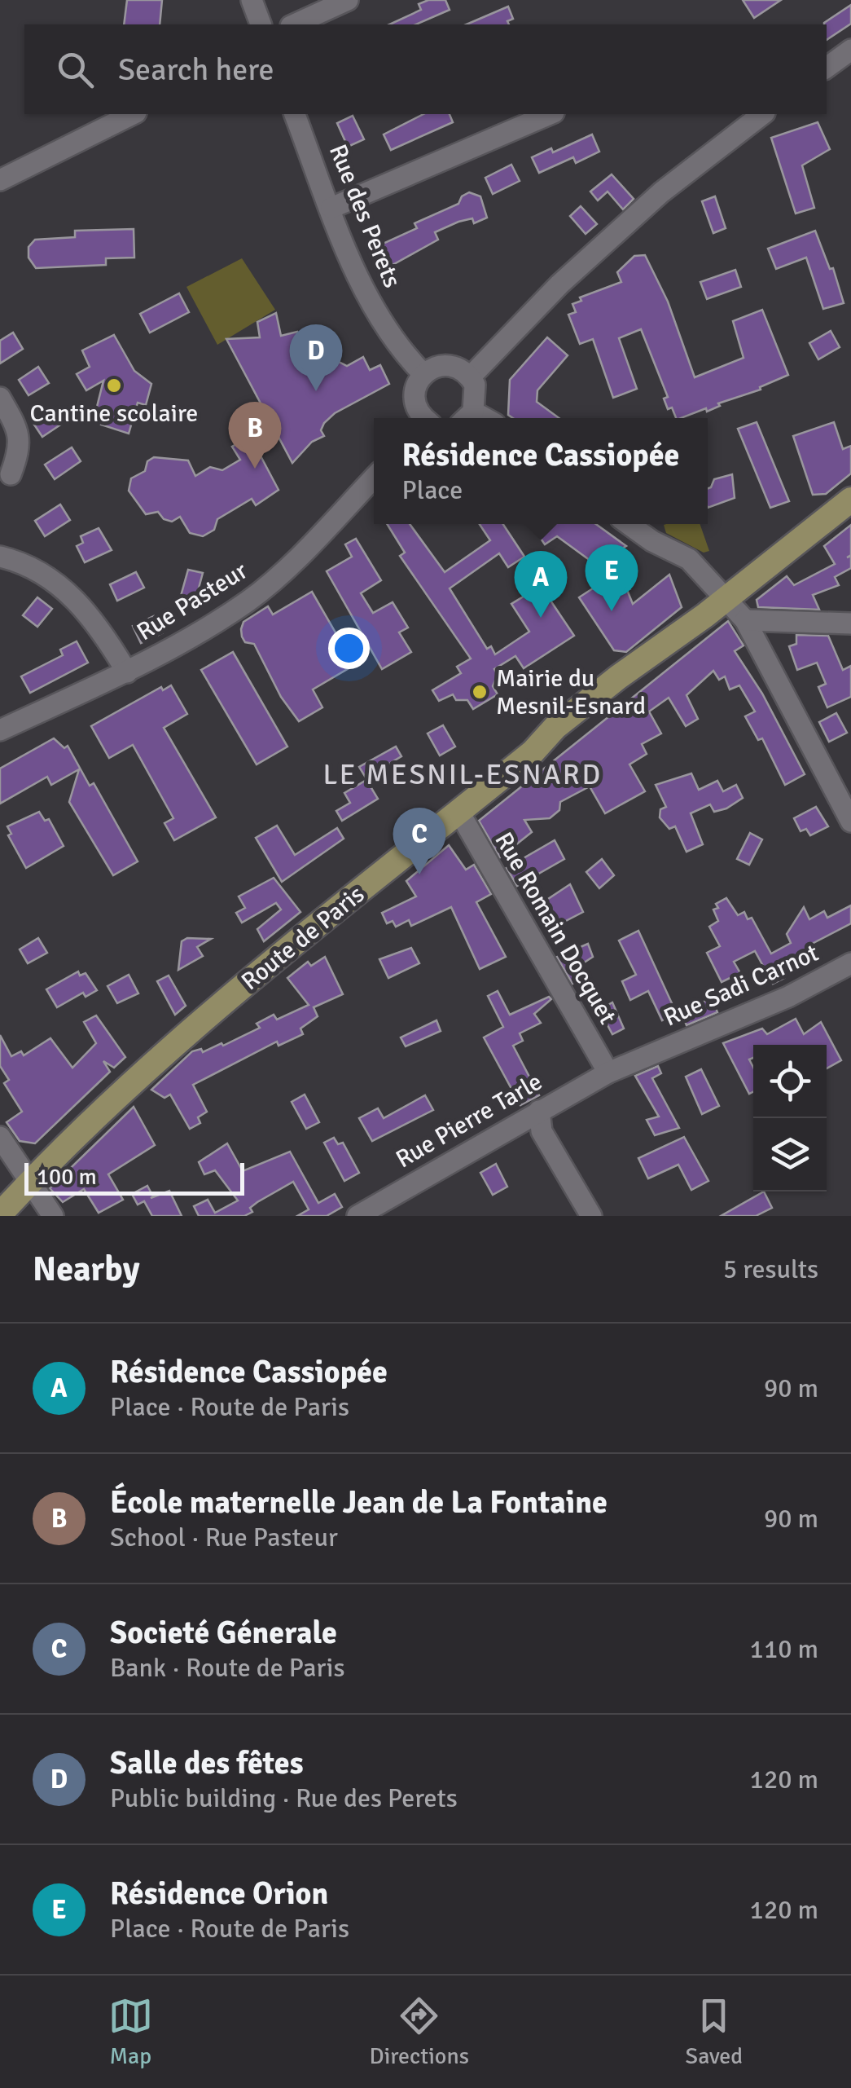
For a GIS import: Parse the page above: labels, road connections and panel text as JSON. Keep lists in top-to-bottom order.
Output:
{
  "streets": {
    "main road": ["Route de Paris"],
    "street": [
      "Rue des Perets",
      "Rue Pasteur",
      "Rue Romain Docquet",
      "Rue Sadi Carnot",
      "Rue Pierre Tarle"
    ]
  },
  "crossings": [
    ["Rue Romain Docquet", "Route de Paris"],
    ["Rue Romain Docquet", "Rue Sadi Carnot"],
    ["Rue Romain Docquet", "Rue Pierre Tarle"],
    ["Rue Sadi Carnot", "Rue Pierre Tarle"]
  ],
  "districts": ["LE MESNIL-ESNARD"],
  "places": ["Cantine scolaire", "Mairie du Mesnil-Esnard"],
  "scale_bar": "100 m",
  "page": {
    "search": "Search here",
    "pins": [
      "D",
      "B",
      "E",
      "A",
      "C"
    ],
    "popup": ["Résidence Cassiopée", "Place"],
    "scale": "100 m",
    "heading": ["Nearby", "5 results"],
    "list": [
      {
        "mark": "A",
        "name": "Résidence Cassiopée",
        "note": "Place · Route de Paris",
        "value": "90 m"
      },
      {
        "mark": "B",
        "name": "École maternelle Jean de La Fontaine",
        "note": "School · Rue Pasteur",
        "value": "90 m"
      },
      {
        "mark": "C",
        "name": "Societé Génerale",
        "note": "Bank · Route de Paris",
        "value": "110 m"
      },
      {
        "mark": "D",
        "name": "Salle des fêtes",
        "note": "Public building · Rue des Perets",
        "value": "120 m"
      },
      {
        "mark": "E",
        "name": "Résidence Orion",
        "note": "Place · Route de Paris",
        "value": "120 m"
      }
    ],
    "nav": ["Map", "Directions", "Saved"]
  }
}
